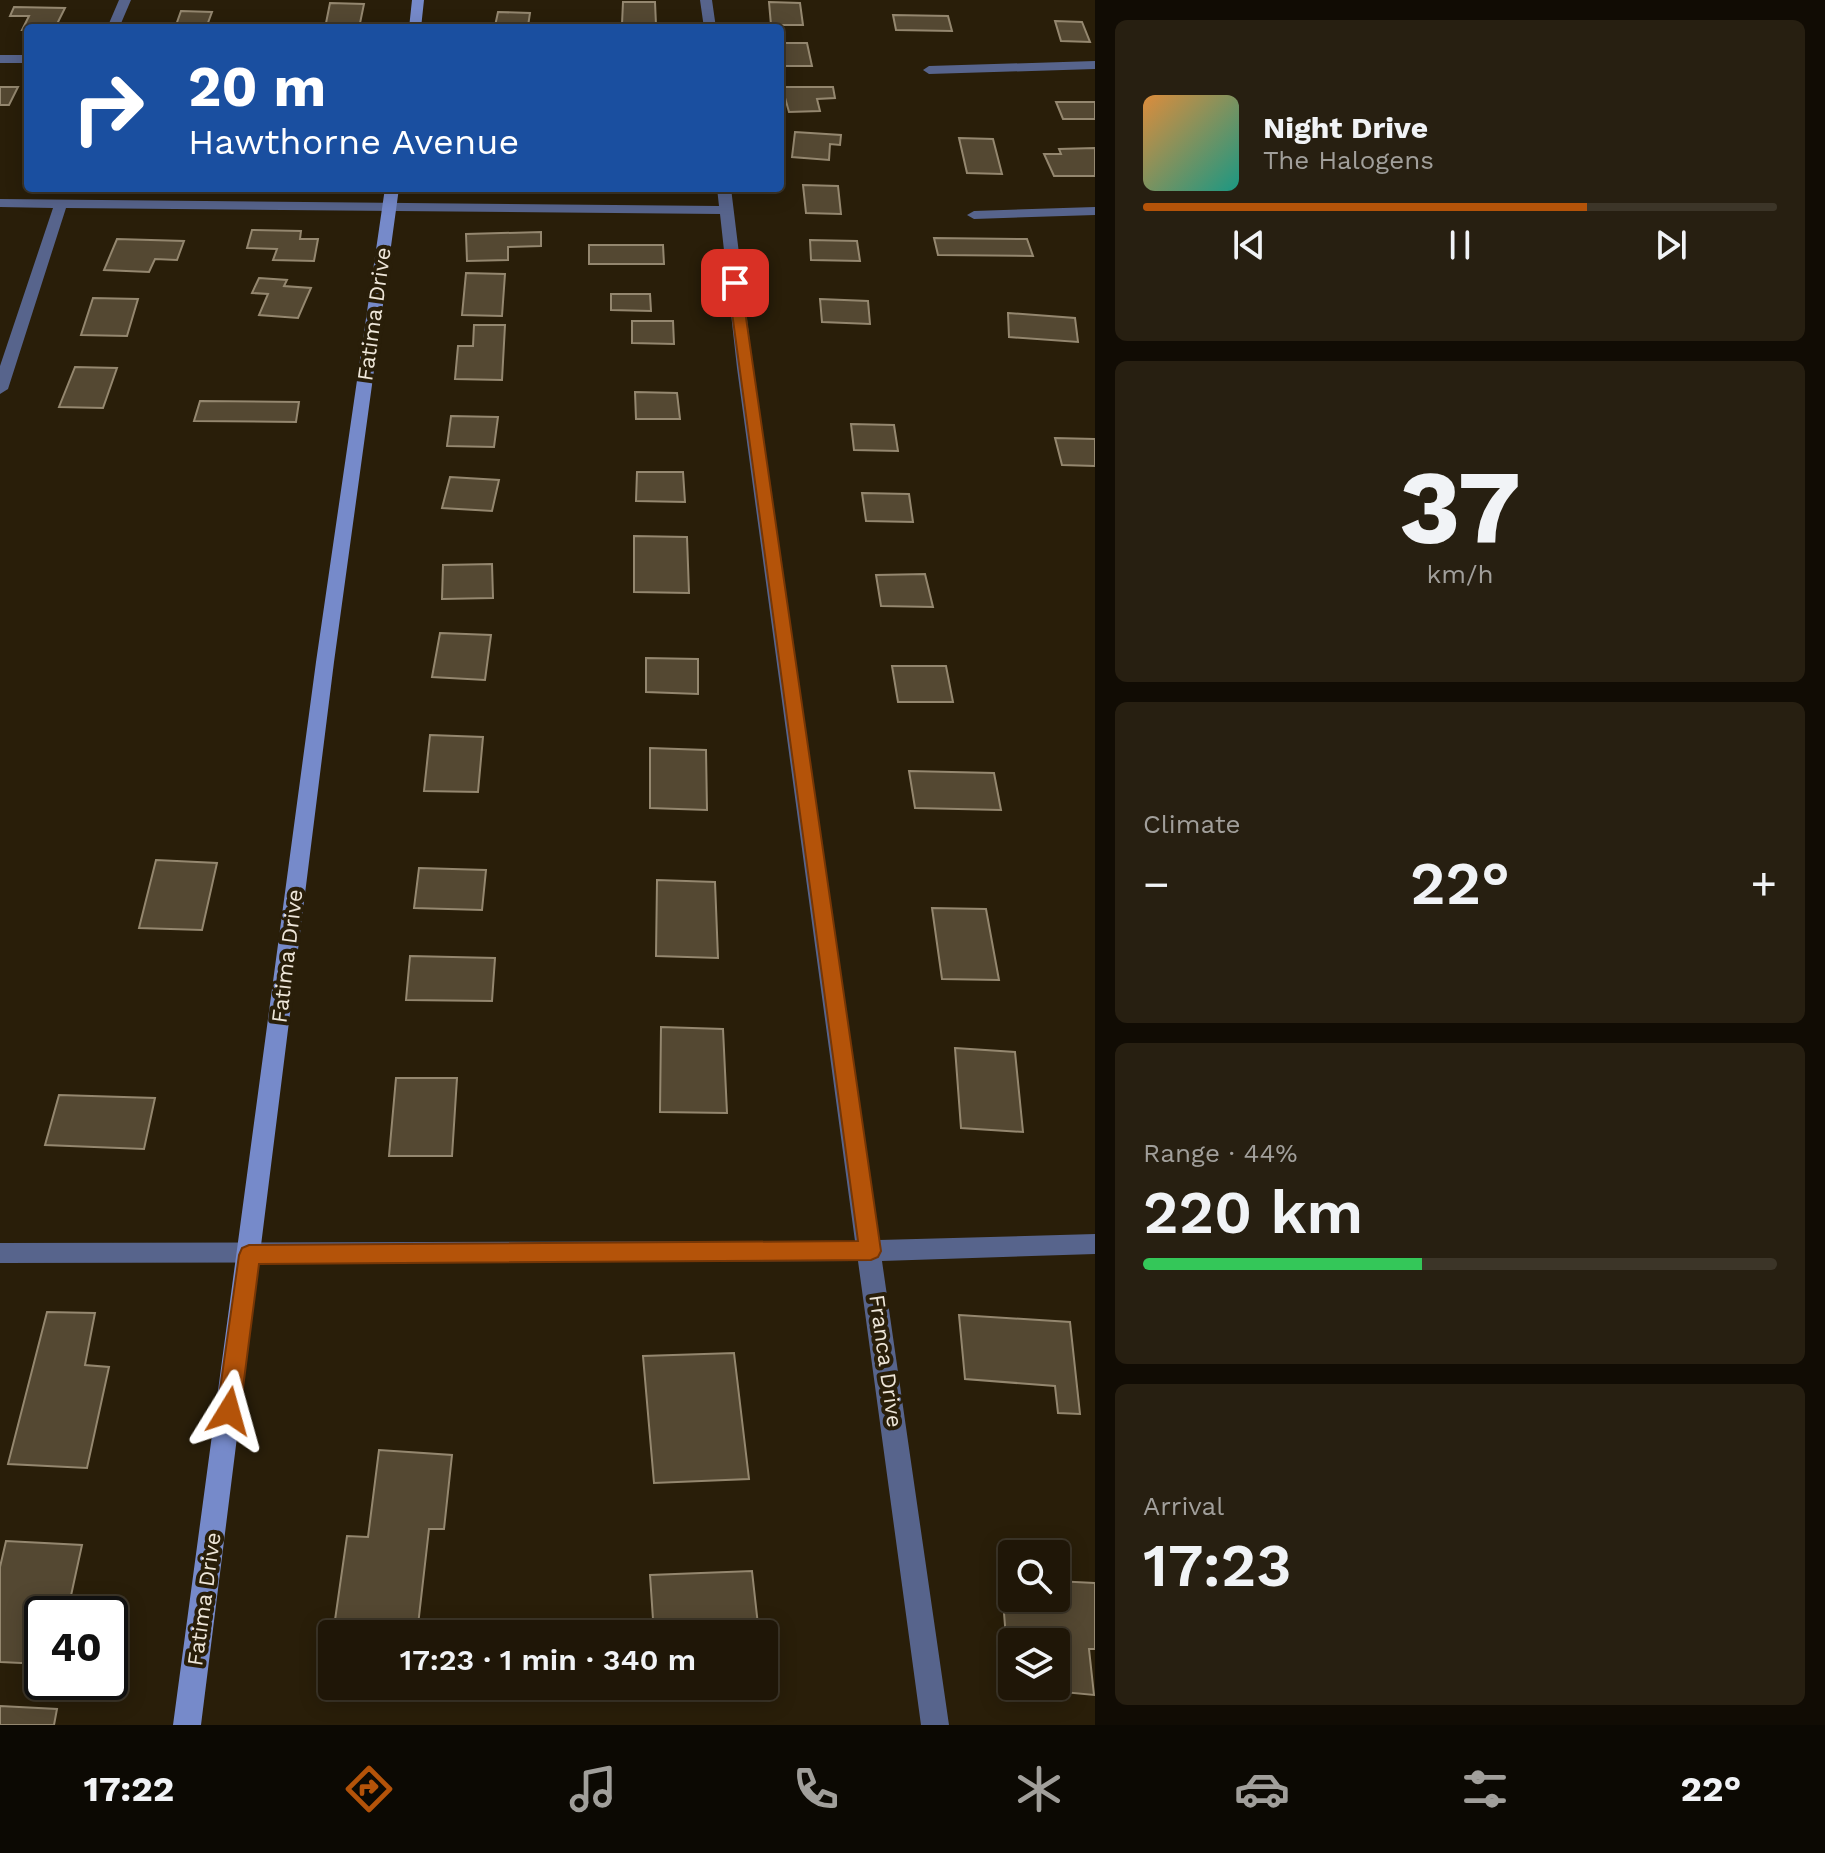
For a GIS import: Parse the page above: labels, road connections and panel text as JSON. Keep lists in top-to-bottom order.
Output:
{
  "streets": {
    "street": ["Fatima Drive", "Franca Drive"]
  },
  "page": {
    "turn": ["20 m", "Hawthorne Avenue"],
    "song": ["Night Drive", "The Halogens"],
    "tile": [
      ["37", "km/h"],
      "Climate",
      ["Range · 44%", "220 km"],
      ["Arrival", "17:23"]
    ],
    "heat": ["−", "22°", "+"],
    "limit": "40",
    "trip": "17:23 · 1 min · 340 m",
    "tabs": ["17:22", "22°"]
  }
}
